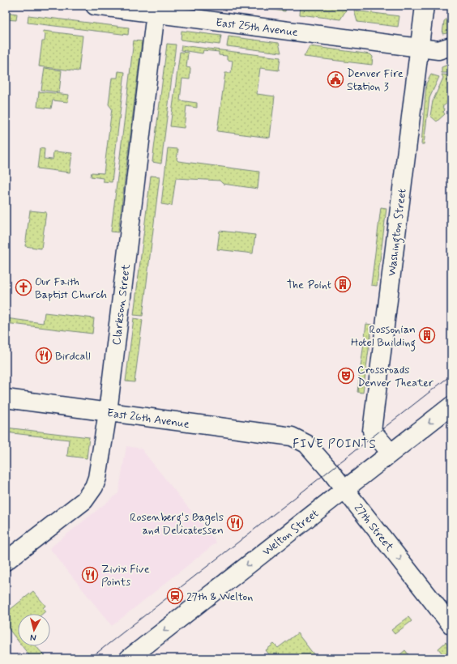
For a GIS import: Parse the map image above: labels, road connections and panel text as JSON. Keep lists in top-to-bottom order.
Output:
{
  "streets": {
    "street": [
      "East 25th Avenue",
      "Washington Street",
      "Clarkson Street",
      "East 26th Avenue",
      "27th Street",
      "Welton Street"
    ]
  },
  "crossings": [
    ["East 25th Avenue", "Washington Street"],
    ["East 25th Avenue", "Clarkson Street"],
    ["Washington Street", "Welton Street"],
    ["Clarkson Street", "East 26th Avenue"],
    ["East 26th Avenue", "27th Street"],
    ["27th Street", "Welton Street"]
  ],
  "one_way": ["27th Street", "Welton Street"],
  "districts": ["FIVE POINTS"],
  "places": {
    "public building": ["Denver Fire Station 3"],
    "building": ["The Point", "Rossonian Hotel Building"],
    "church": ["Our Faith Baptist Church"],
    "restaurant": ["Birdcall", "Rosenberg's Bagels and Delicatessen", "Zivix Five Points"],
    "theatre": ["Crossroads Denver Theater"],
    "station": ["27th & Welton"]
  },
  "north": "bottom"
}
